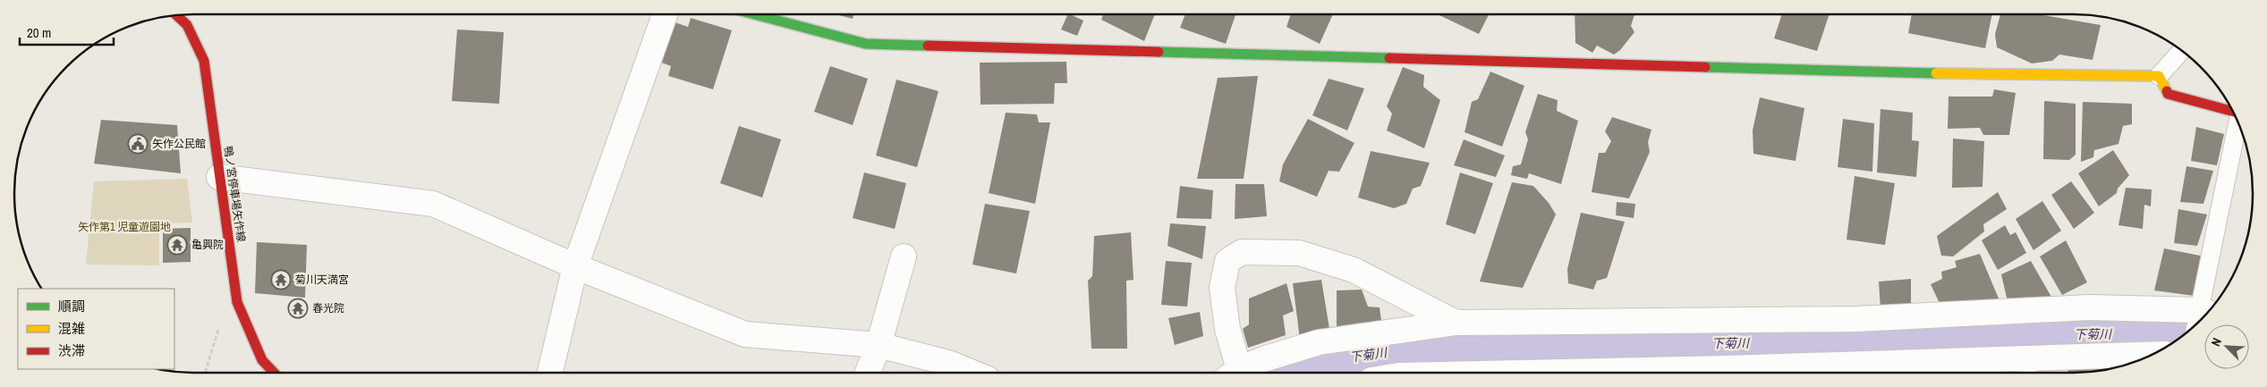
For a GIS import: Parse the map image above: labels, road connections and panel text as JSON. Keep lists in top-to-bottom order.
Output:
{
  "streets": {
    "street": ["鴨ノ宮停車場矢作線"]
  },
  "water": ["下菊川"],
  "parks": ["矢作第1 児童遊園地"],
  "places": {
    "public building": ["矢作公民館"],
    "temple": ["亀興院", "菊川天満宮", "春光院"]
  },
  "legend": ["順調", "混雑", "渋滞"],
  "scale_bar": "20 m",
  "north": "top left"
}
